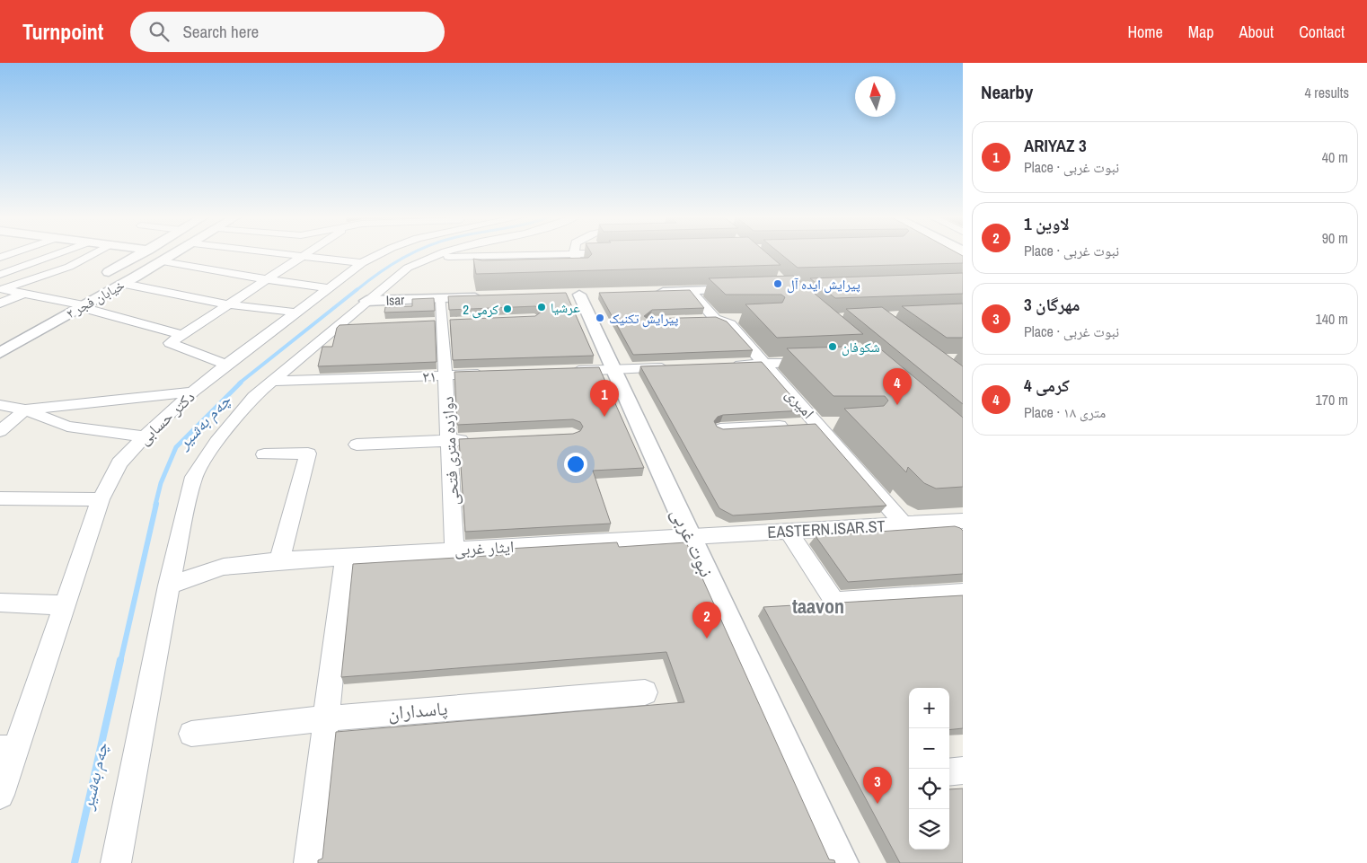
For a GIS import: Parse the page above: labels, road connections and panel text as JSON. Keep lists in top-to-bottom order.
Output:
{
  "streets": {
    "street": [
      "خیابان فجر ۲",
      "Isar",
      "۲۱",
      "امیری",
      "دکتر حسابی",
      "دوازده متری فتحی",
      "EASTERN.ISAR.ST",
      "نبوت غربی",
      "ایثار غربی",
      "پاسداران"
    ]
  },
  "crossings": [
    ["Isar", "دوازده متری فتحی"],
    ["۲۱", "دوازده متری فتحی"],
    ["امیری", "EASTERN.ISAR.ST"],
    ["دوازده متری فتحی", "ایثار غربی"],
    ["EASTERN.ISAR.ST", "نبوت غربی"],
    ["EASTERN.ISAR.ST", "ایثار غربی"],
    ["نبوت غربی", "ایثار غربی"]
  ],
  "districts": ["taavon"],
  "water": ["چەم بەشیر"],
  "places": [
    "پیرایش ایده آل",
    "عرشیا",
    "کرمی 2",
    "پیرایش تکنیک",
    "شکوفان"
  ],
  "north": "top",
  "page": {
    "header": "Turnpoint",
    "search": "Search here",
    "nav": [
      "Home",
      "Map",
      "About",
      "Contact"
    ],
    "heading": ["Nearby", "4 results"],
    "list": [
      {
        "mark": "1",
        "name": "ARIYAZ 3",
        "note": "Place · نبوت غربی",
        "value": "40 m"
      },
      {
        "mark": "2",
        "name": "لاوین 1",
        "note": "Place · نبوت غربی",
        "value": "90 m"
      },
      {
        "mark": "3",
        "name": "مهرگان 3",
        "note": "Place · نبوت غربی",
        "value": "140 m"
      },
      {
        "mark": "4",
        "name": "کرمی 4",
        "note": "Place · ۱۸ متری",
        "value": "170 m"
      }
    ],
    "pins": [
      "4",
      "1",
      "2",
      "3"
    ],
    "map_buttons": ["+", "−"]
  }
}
